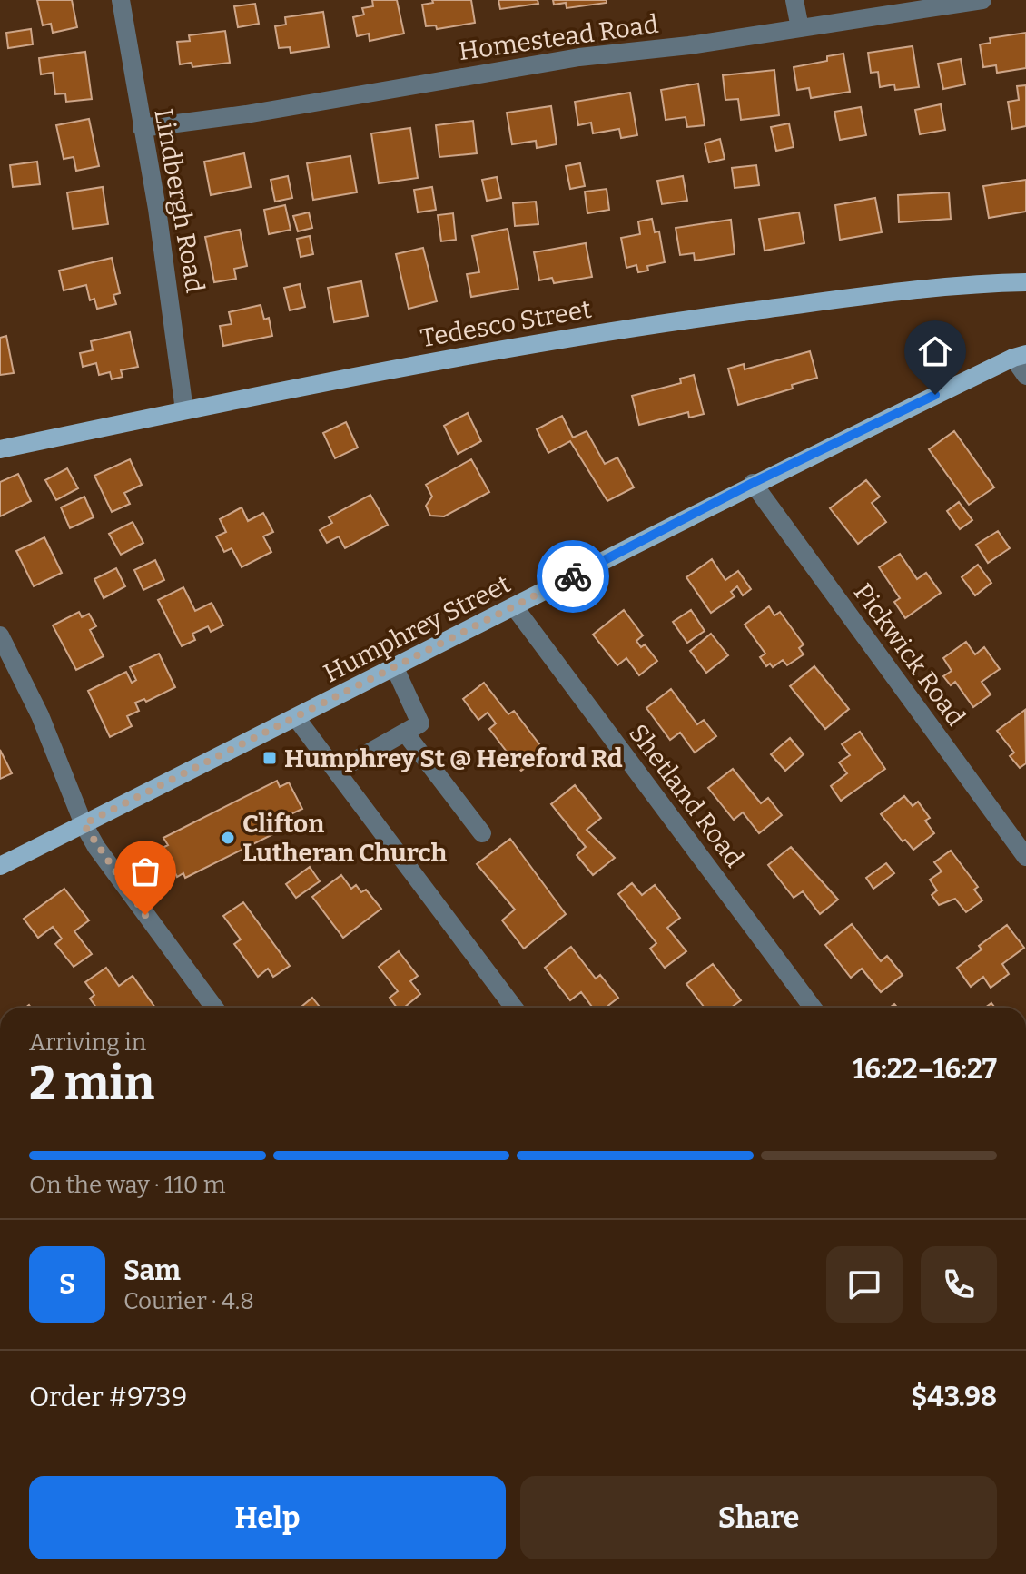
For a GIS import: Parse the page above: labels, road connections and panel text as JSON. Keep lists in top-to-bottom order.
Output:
{
  "streets": {
    "main road": ["Tedesco Street", "Humphrey Street"],
    "street": [
      "Homestead Road",
      "Lindbergh Road",
      "Pickwick Road",
      "Shetland Road"
    ]
  },
  "crossings": [
    ["Homestead Road", "Lindbergh Road"],
    ["Lindbergh Road", "Tedesco Street"],
    ["Humphrey Street", "Pickwick Road"],
    ["Humphrey Street", "Shetland Road"]
  ],
  "places": {
    "transit": ["Humphrey St @ Hereford Rd"],
    "other": ["Clifton Lutheran Church"]
  },
  "page": {
    "heading": ["2 min", "Arriving in", "16:22–16:27"],
    "panel": [
      "Sam",
      "Courier · 4.8",
      "Order #9739",
      "$43.98"
    ],
    "bar": "On the way · 110 m",
    "round": "S",
    "buttons": ["Help", "Share"]
  }
}
